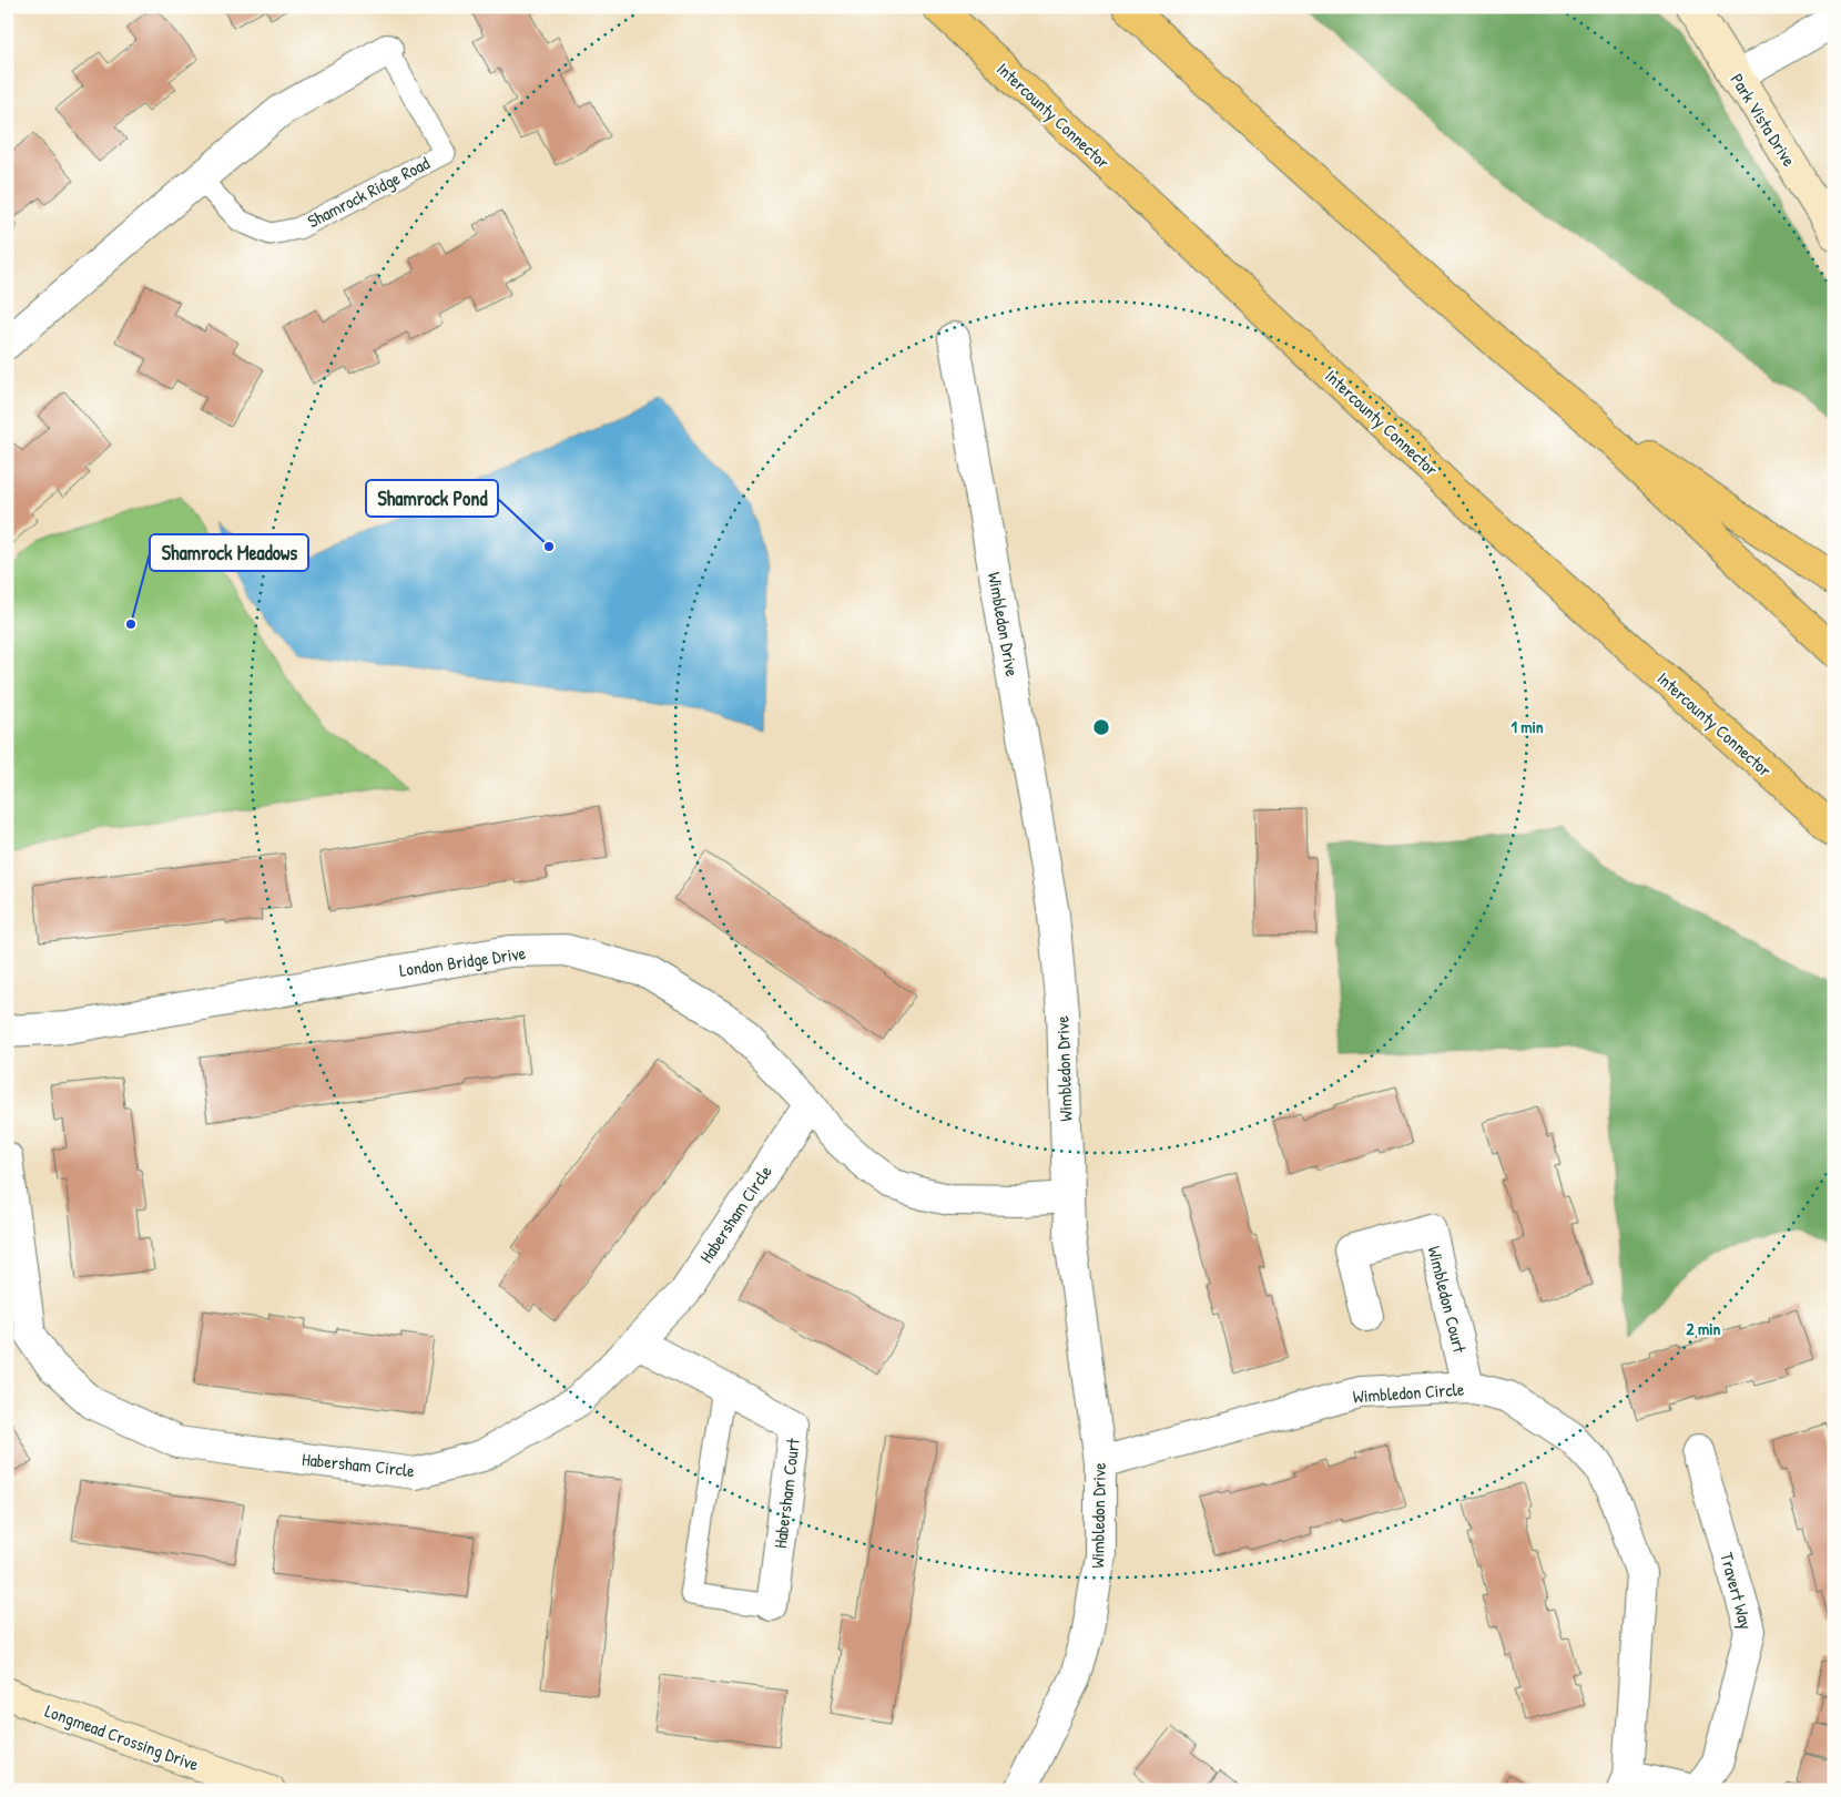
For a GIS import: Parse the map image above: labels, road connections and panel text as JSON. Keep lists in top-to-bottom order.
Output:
{
  "streets": {
    "highway": ["Intercounty Connector"],
    "street": [
      "Park Vista Drive",
      "Shamrock Ridge Road",
      "Wimbledon Drive",
      "London Bridge Drive",
      "Habersham Circle",
      "Wimbledon Court",
      "Wimbledon Circle",
      "Habersham Court",
      "Travert Way",
      "Longmead Crossing Drive"
    ]
  },
  "crossings": [
    ["Wimbledon Drive", "London Bridge Drive"],
    ["Wimbledon Drive", "Wimbledon Circle"],
    ["London Bridge Drive", "Habersham Circle"],
    ["Habersham Circle", "Habersham Court"],
    ["Wimbledon Court", "Wimbledon Circle"]
  ],
  "places": ["Shamrock Pond", "Shamrock Meadows"],
  "rings": ["1 min", "2 min"]
}
